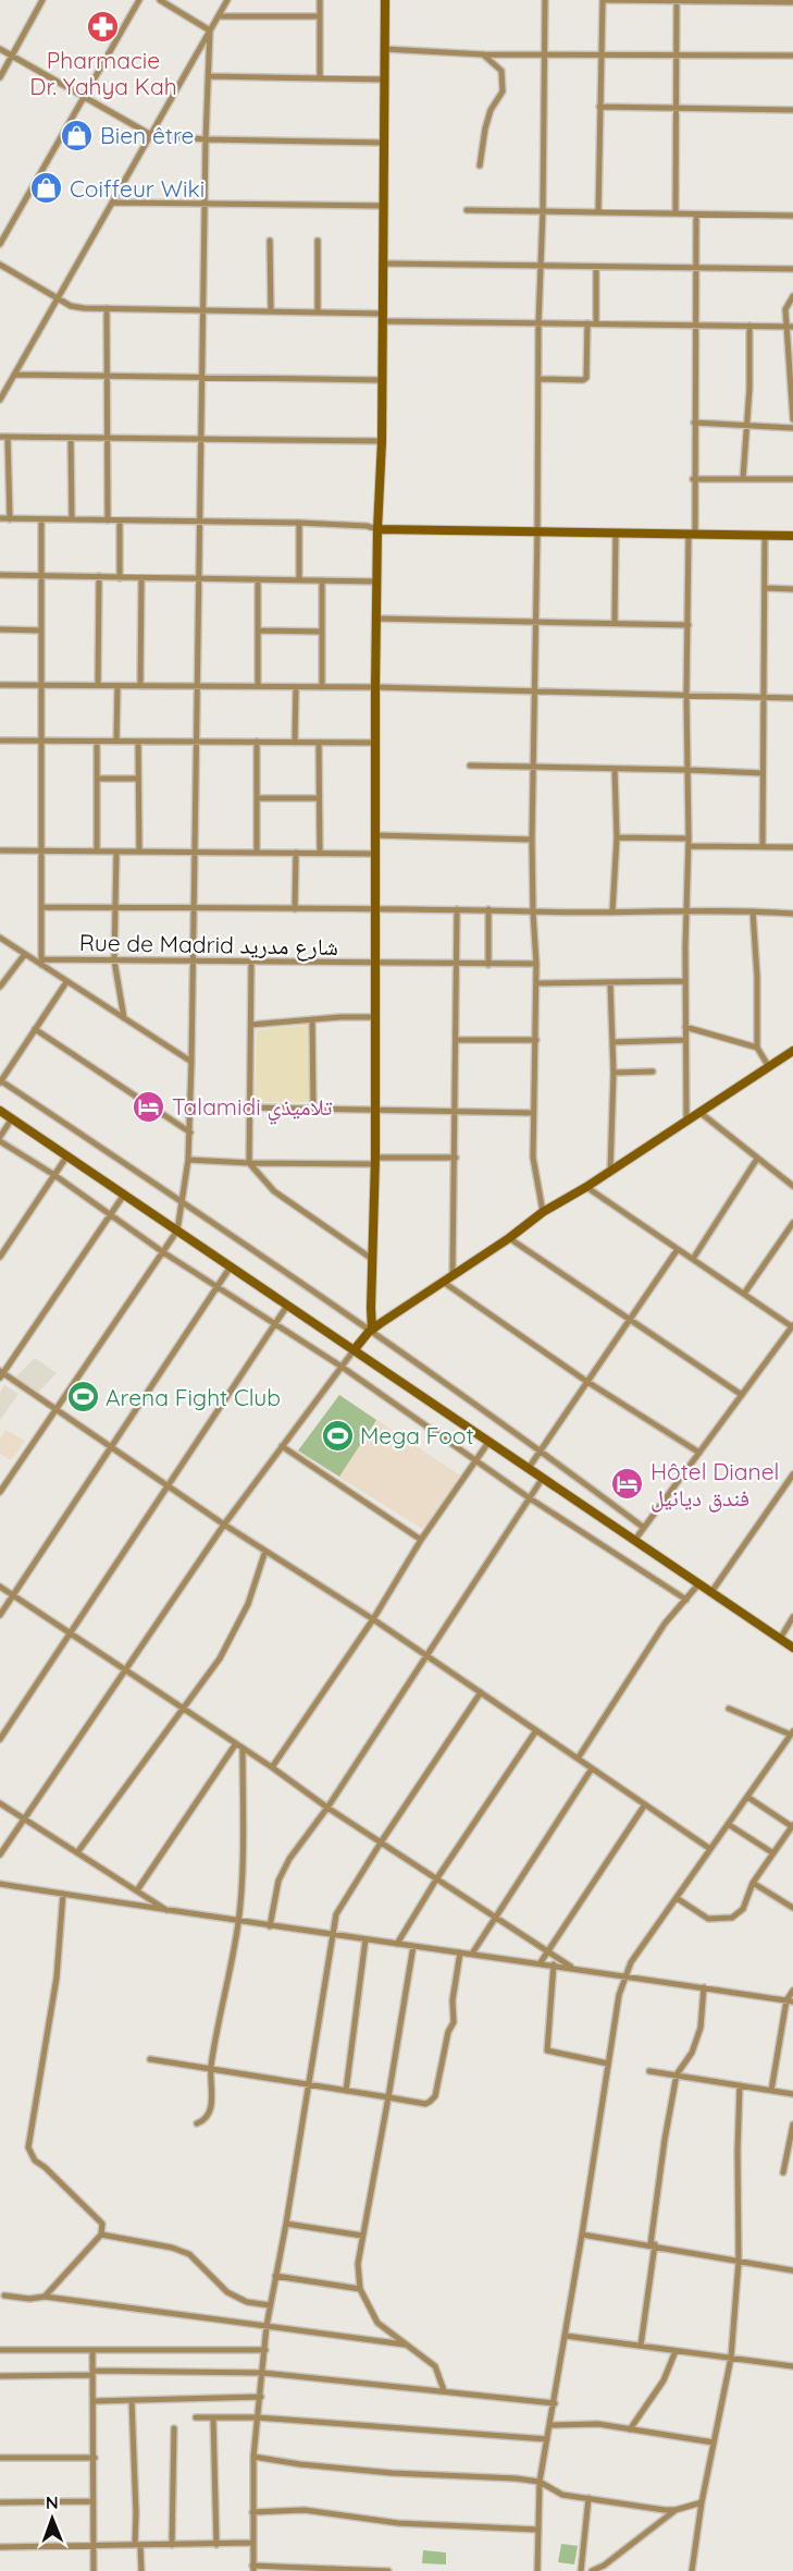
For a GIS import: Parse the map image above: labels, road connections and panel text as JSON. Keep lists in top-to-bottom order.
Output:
{
  "streets": {
    "street": ["Rue de Madrid شارع مدريد"]
  },
  "places": {
    "pharmacy": ["Pharmacie Dr. Yahya Kah"],
    "shop": ["Bien être", "Coiffeur Wiki"],
    "hotel": ["Talamidi تلاميذي", "Hôtel Dianel فندق ديانيل"],
    "sports": ["Arena Fight Club", "Mega Foot"]
  },
  "north": "top"
}
